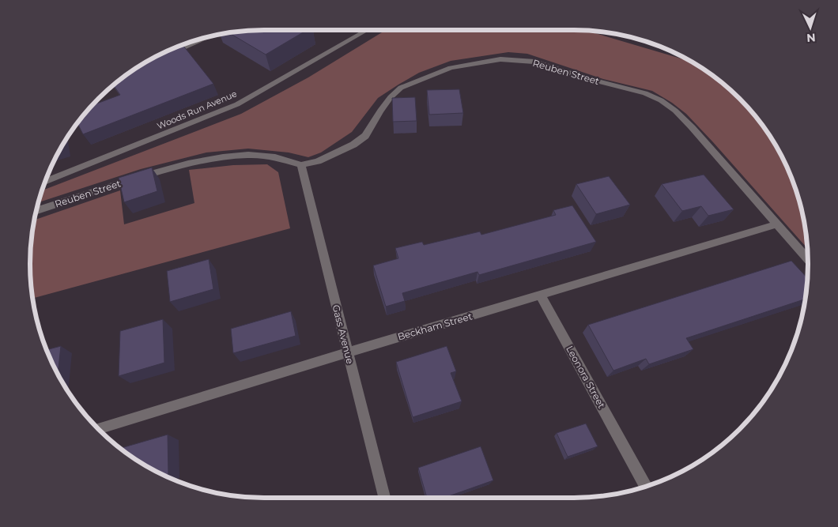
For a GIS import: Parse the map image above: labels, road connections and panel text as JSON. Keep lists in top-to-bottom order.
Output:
{
  "streets": {
    "street": [
      "Reuben Street",
      "Woods Run Avenue",
      "Beckham Street",
      "Gass Avenue",
      "Leonora Street"
    ]
  },
  "crossings": [
    ["Reuben Street", "Beckham Street"],
    ["Reuben Street", "Gass Avenue"],
    ["Beckham Street", "Gass Avenue"],
    ["Beckham Street", "Leonora Street"]
  ],
  "north": "bottom"
}
